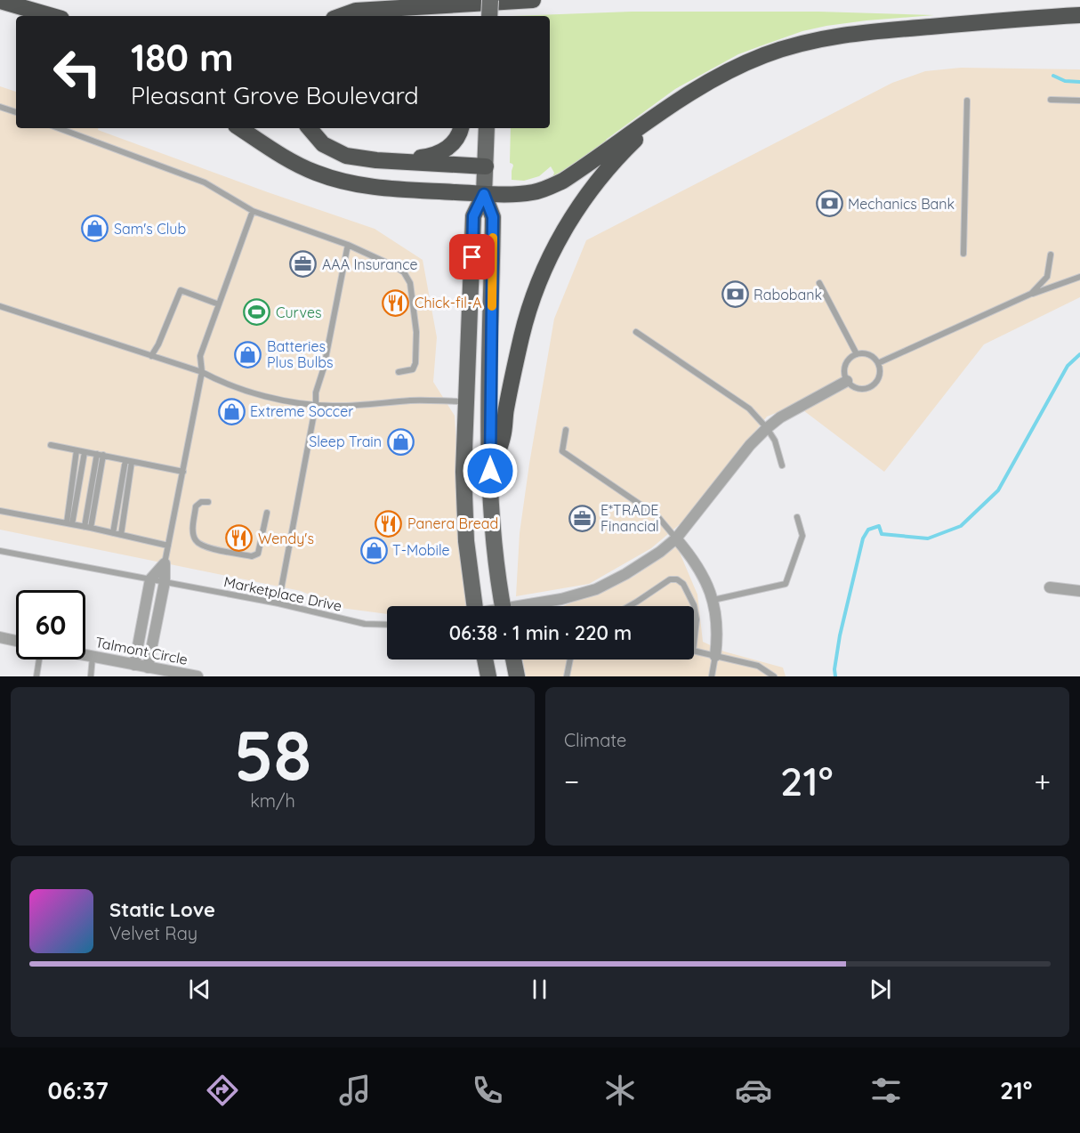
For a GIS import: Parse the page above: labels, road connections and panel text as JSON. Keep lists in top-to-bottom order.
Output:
{
  "streets": {
    "street": ["Talmont Circle"],
    "lane": ["Marketplace Drive"]
  },
  "places": {
    "bank": ["Mechanics Bank", "Rabobank"],
    "shop": [
      "Sam's Club",
      "Batteries Plus Bulbs",
      "Extreme Soccer",
      "Sleep Train",
      "T-Mobile"
    ],
    "office": ["AAA Insurance", "E*TRADE Financial"],
    "restaurant": ["Chick-fil-A", "Panera Bread", "Wendy's"],
    "sports": ["Curves"]
  },
  "page": {
    "turn": ["180 m", "Pleasant Grove Boulevard"],
    "limit": "60",
    "trip": "06:38 · 1 min · 220 m",
    "tile": [
      ["58", "km/h"],
      "Climate"
    ],
    "heat": ["−", "21°", "+"],
    "song": ["Static Love", "Velvet Ray"],
    "tabs": ["06:37", "21°"]
  }
}
